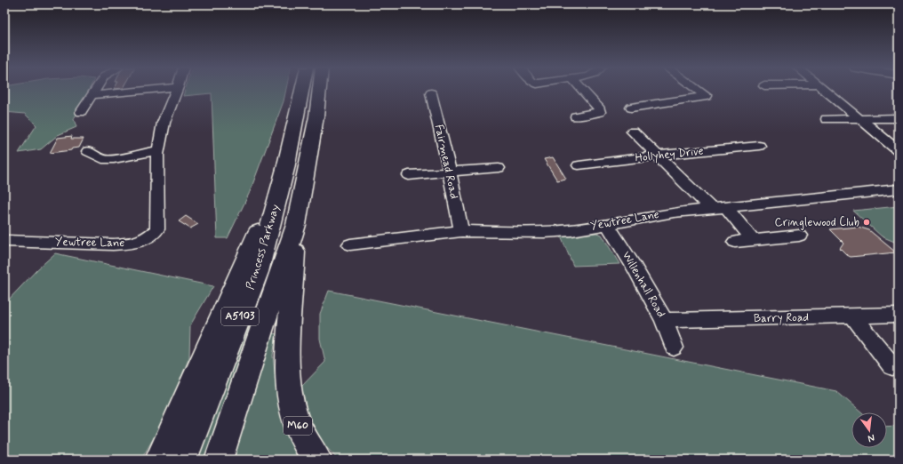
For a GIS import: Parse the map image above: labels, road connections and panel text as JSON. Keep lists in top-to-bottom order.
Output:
{
  "streets": {
    "highway": ["Princess Parkway", "A5103", "M60"],
    "street": [
      "Hollyhey Drive",
      "Fairmead Road",
      "Yewtree Lane",
      "Willenhall Road",
      "Barry Road"
    ]
  },
  "crossings": [
    ["Fairmead Road", "Yewtree Lane"],
    ["Yewtree Lane", "Willenhall Road"],
    ["Princess Parkway", "M60"],
    ["Willenhall Road", "Barry Road"]
  ],
  "places": ["Cringlewood Club"],
  "north": "bottom"
}
